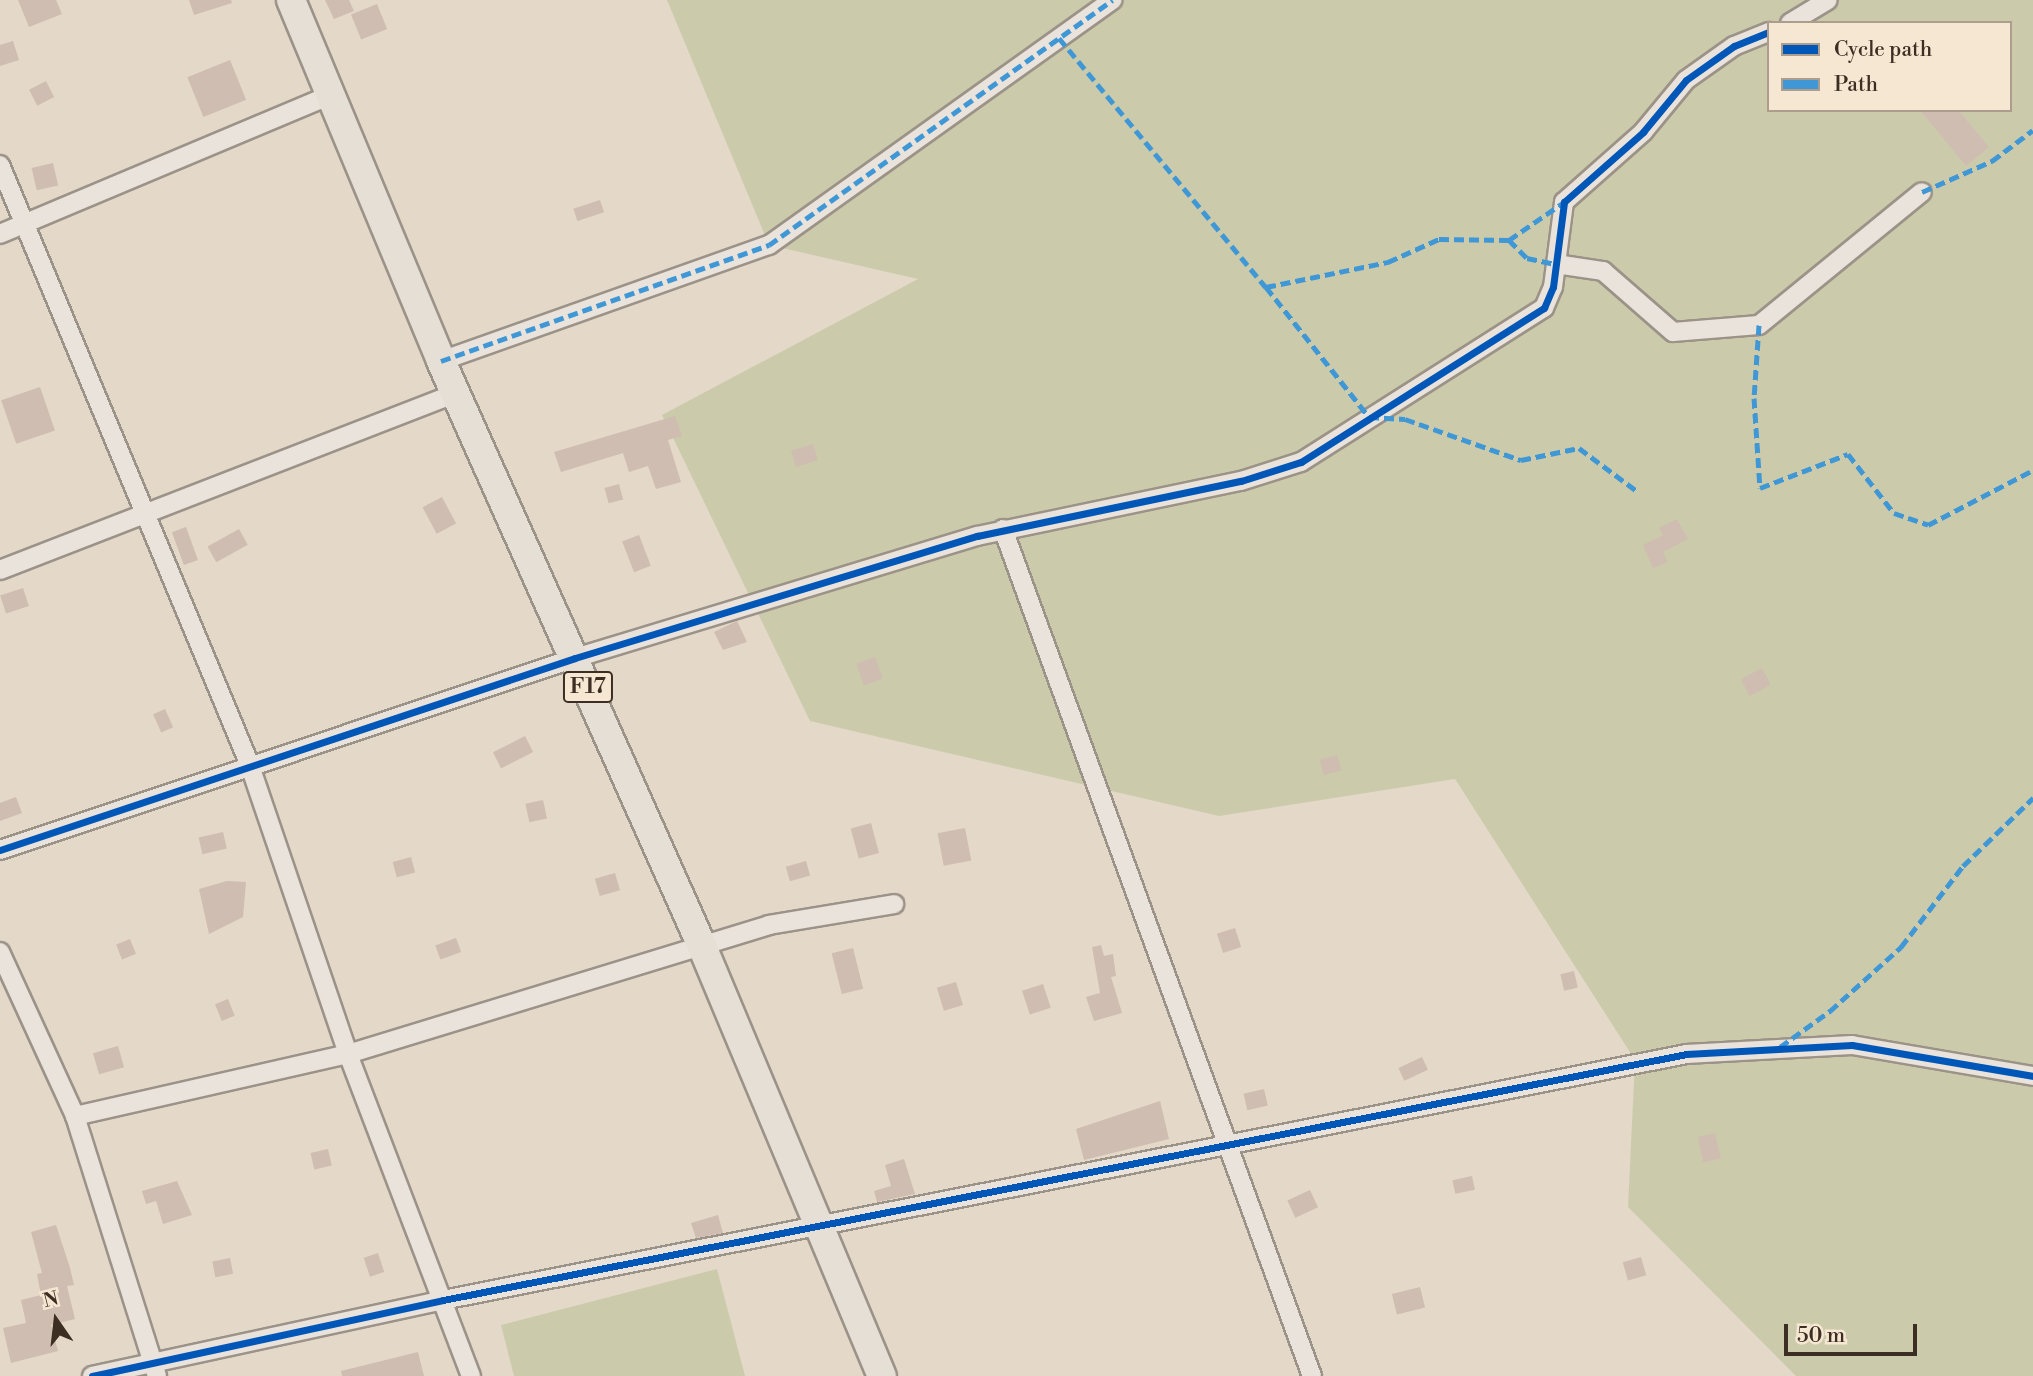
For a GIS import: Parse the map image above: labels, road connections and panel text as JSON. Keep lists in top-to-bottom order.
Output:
{
  "streets": {
    "highway": ["F17"]
  },
  "legend": ["Cycle path", "Path"],
  "scale_bar": "50 m",
  "north": "top"
}
